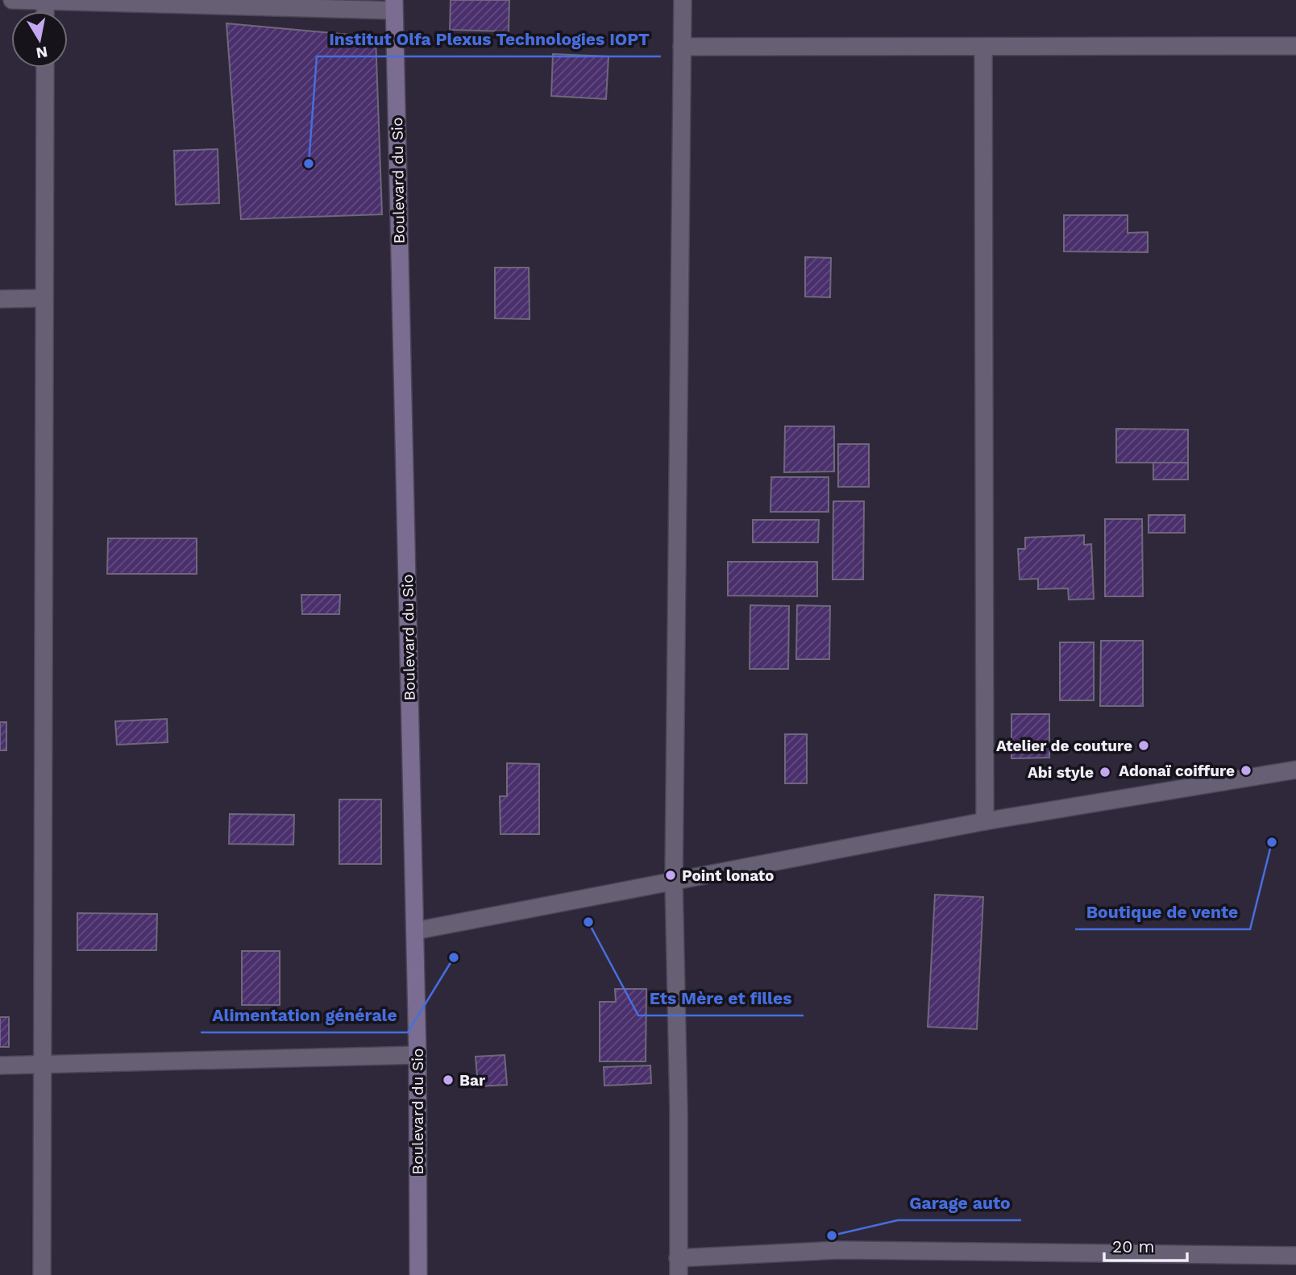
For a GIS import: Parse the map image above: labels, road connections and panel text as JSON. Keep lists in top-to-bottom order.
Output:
{
  "streets": {
    "street": ["Boulevard du Sio"]
  },
  "places": [
    "Institut Olfa Plexus Technologies IOPT",
    "Atelier de couture",
    "Adonaï coiffure",
    "Abi style",
    "Boutique de vente",
    "Point lonato",
    "Ets Mère et filles",
    "Alimentation générale",
    "Bar",
    "Garage auto"
  ],
  "scale_bar": "20 m",
  "north": "bottom"
}
